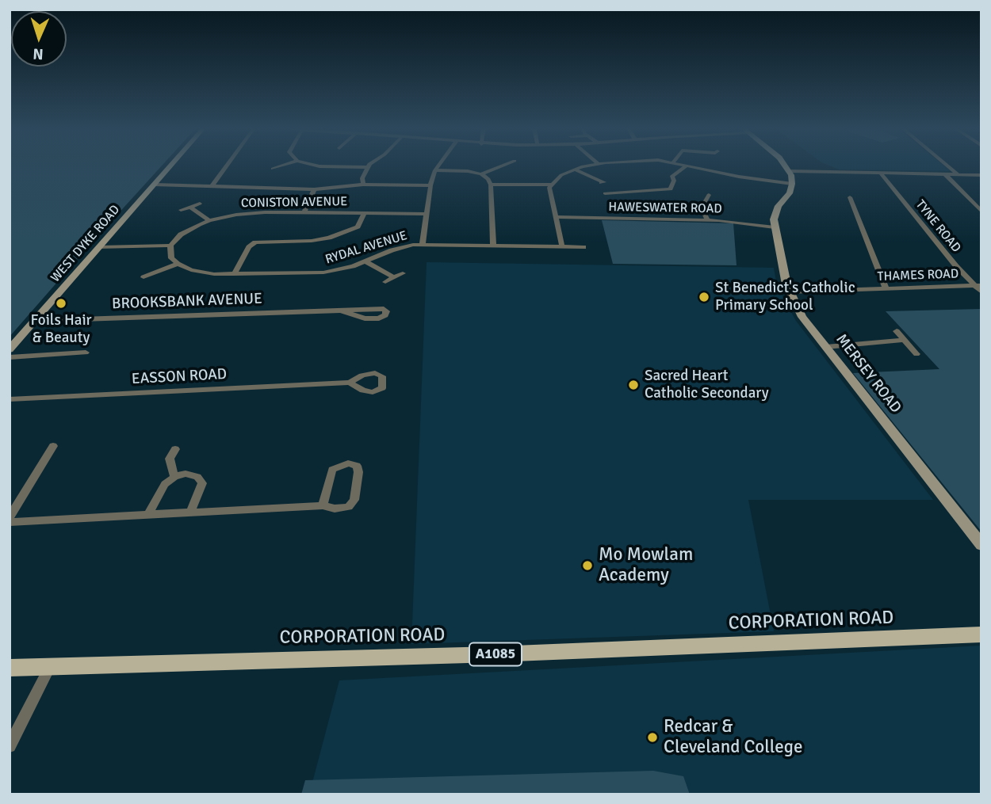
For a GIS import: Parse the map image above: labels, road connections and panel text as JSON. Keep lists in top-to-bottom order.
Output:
{
  "streets": {
    "main road": ["CORPORATION ROAD", "A1085"],
    "street": [
      "CONISTON AVENUE",
      "HAWESWATER ROAD",
      "TYNE ROAD",
      "WEST DYKE ROAD",
      "RYDAL AVENUE",
      "THAMES ROAD",
      "BROOKSBANK AVENUE",
      "MERSEY ROAD",
      "EASSON ROAD"
    ]
  },
  "crossings": [
    ["HAWESWATER ROAD", "MERSEY ROAD"],
    ["TYNE ROAD", "THAMES ROAD"],
    ["WEST DYKE ROAD", "BROOKSBANK AVENUE"],
    ["THAMES ROAD", "MERSEY ROAD"]
  ],
  "places": [
    "St Benedict's Catholic Primary School",
    "Foils Hair & Beauty",
    "Sacred Heart Catholic Secondary",
    "Mo Mowlam Academy",
    "Redcar & Cleveland College"
  ],
  "north": "bottom"
}
